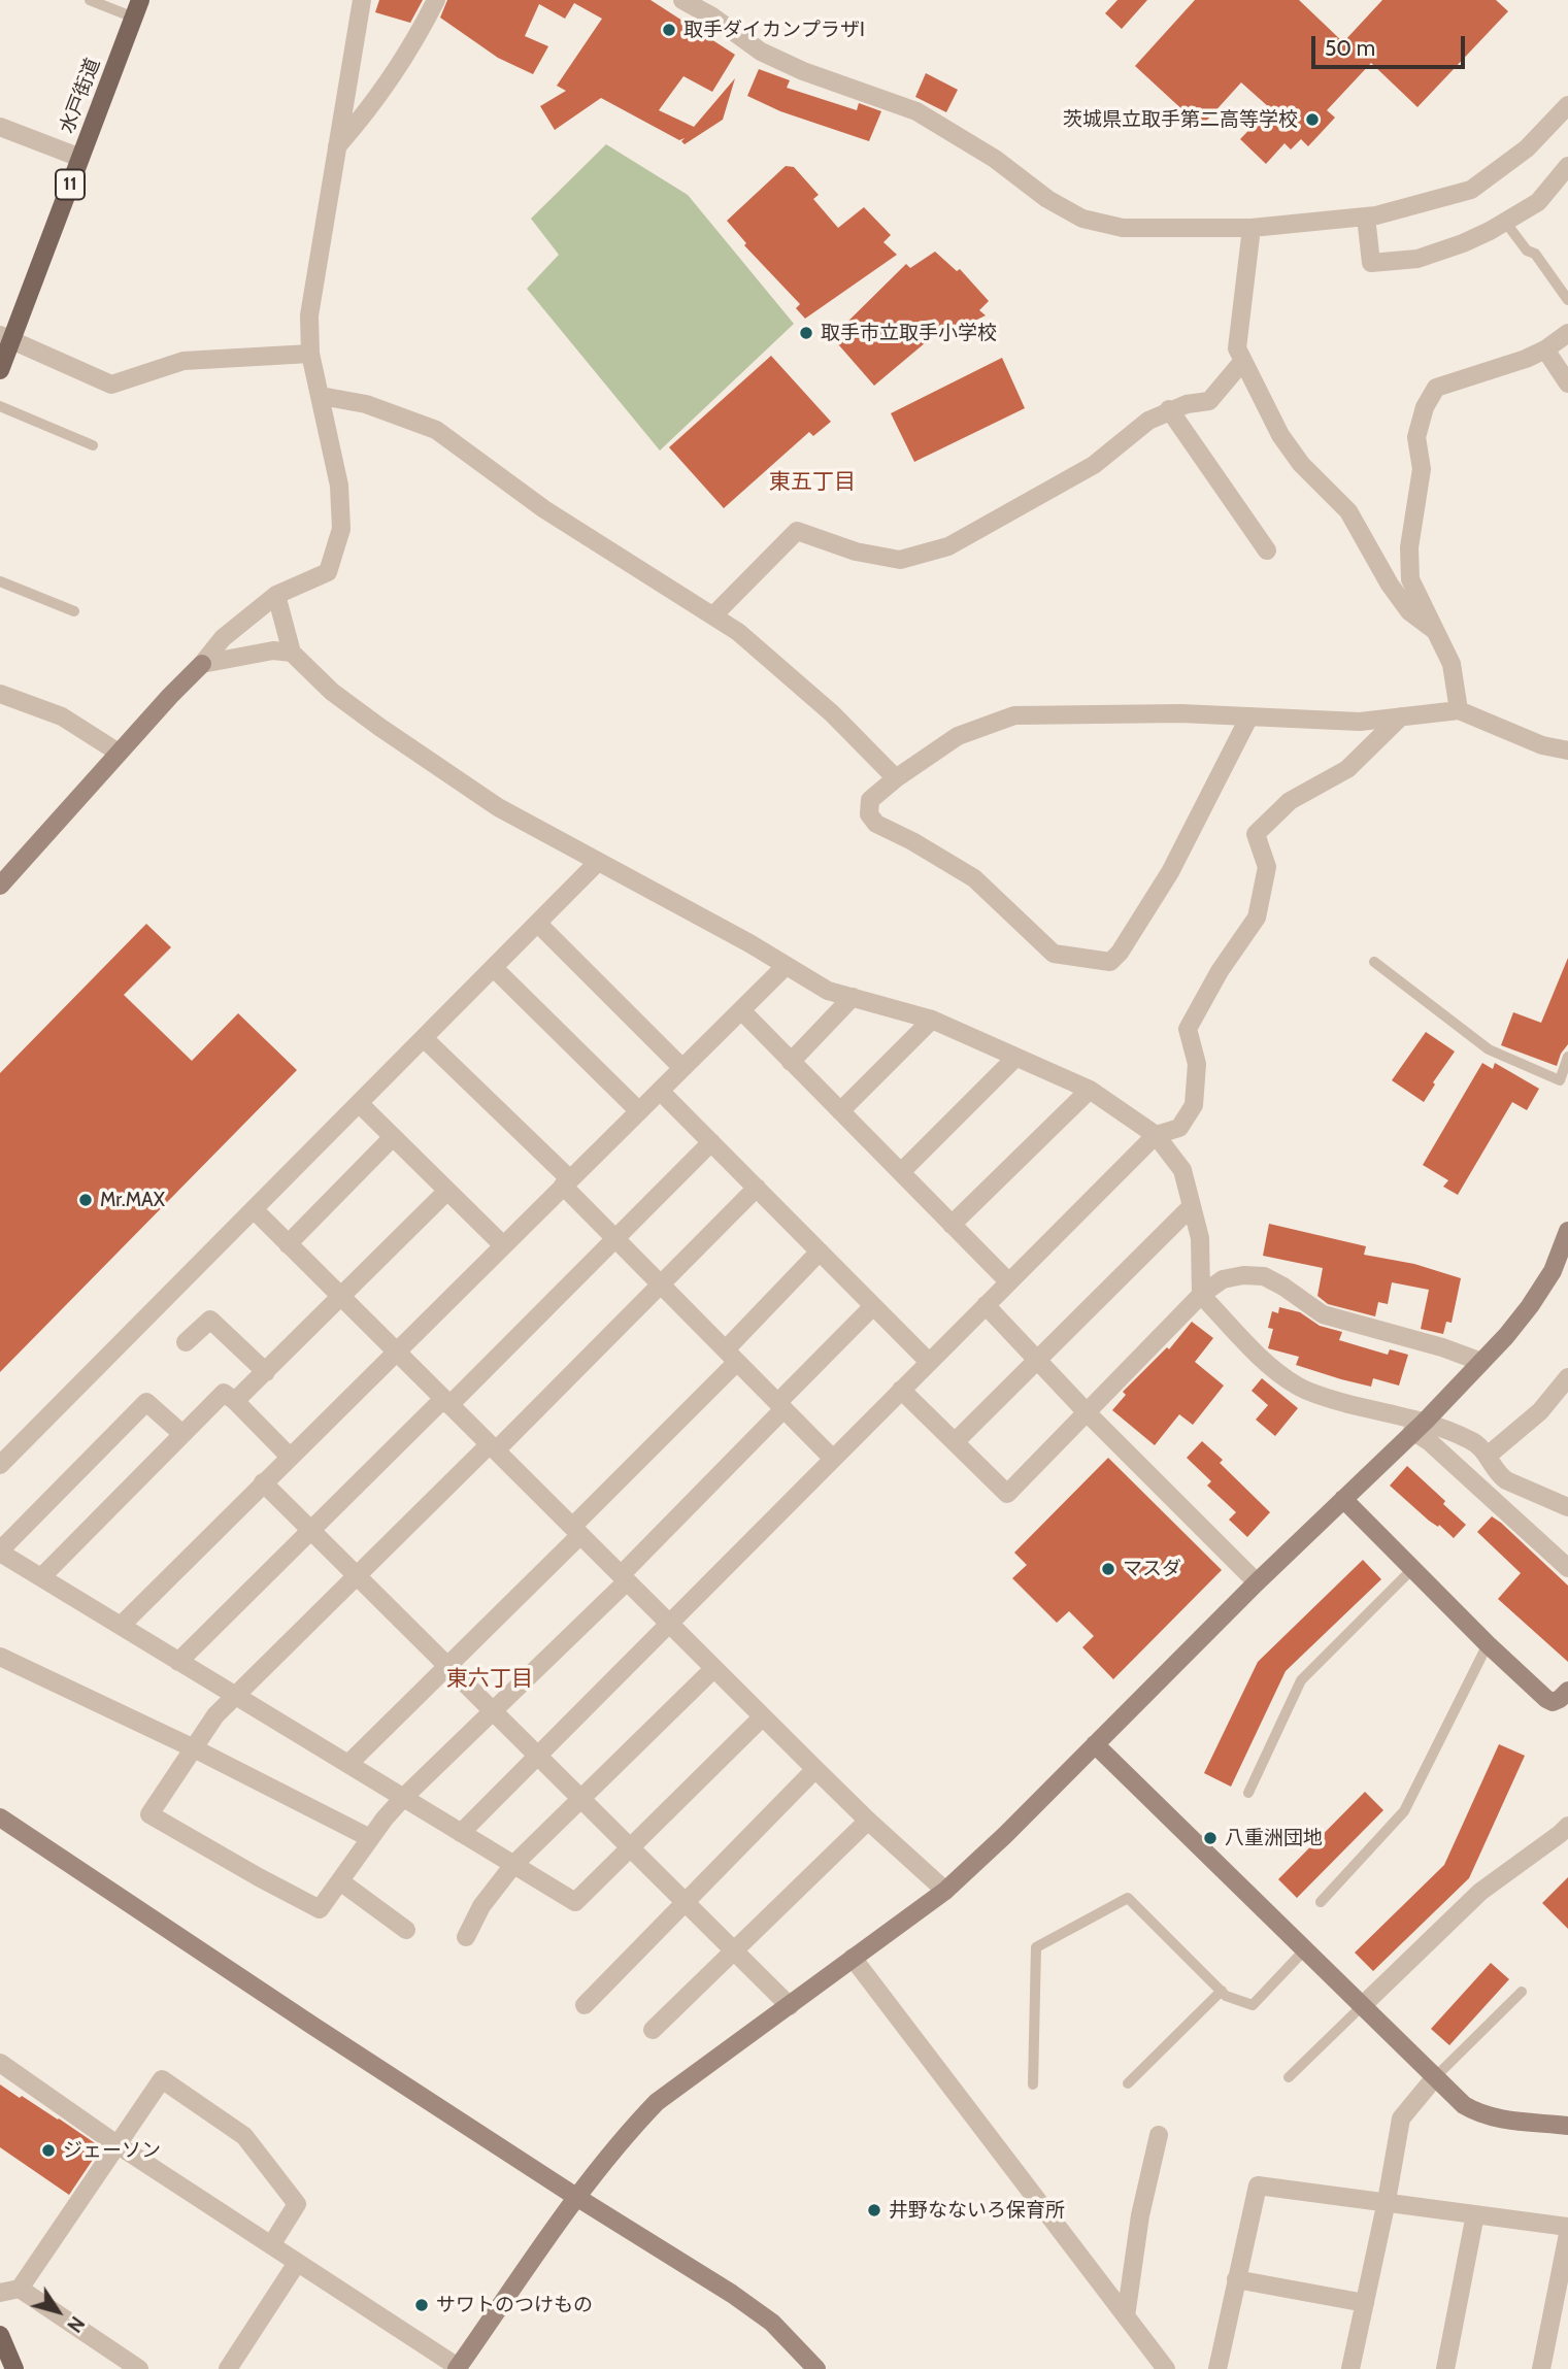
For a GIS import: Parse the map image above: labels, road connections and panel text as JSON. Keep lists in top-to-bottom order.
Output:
{
  "streets": {
    "main road": ["水戸街道", "11"]
  },
  "districts": ["東五丁目", "東六丁目"],
  "places": [
    "取手ダイカンプラザI",
    "茨城県立取手第二高等学校",
    "取手市立取手小学校",
    "Mr.MAX",
    "マスダ",
    "八重洲団地",
    "ジェーソン",
    "井野なないろ保育所",
    "サワトのつけもの"
  ],
  "scale_bar": "50 m",
  "north": "bottom right"
}
